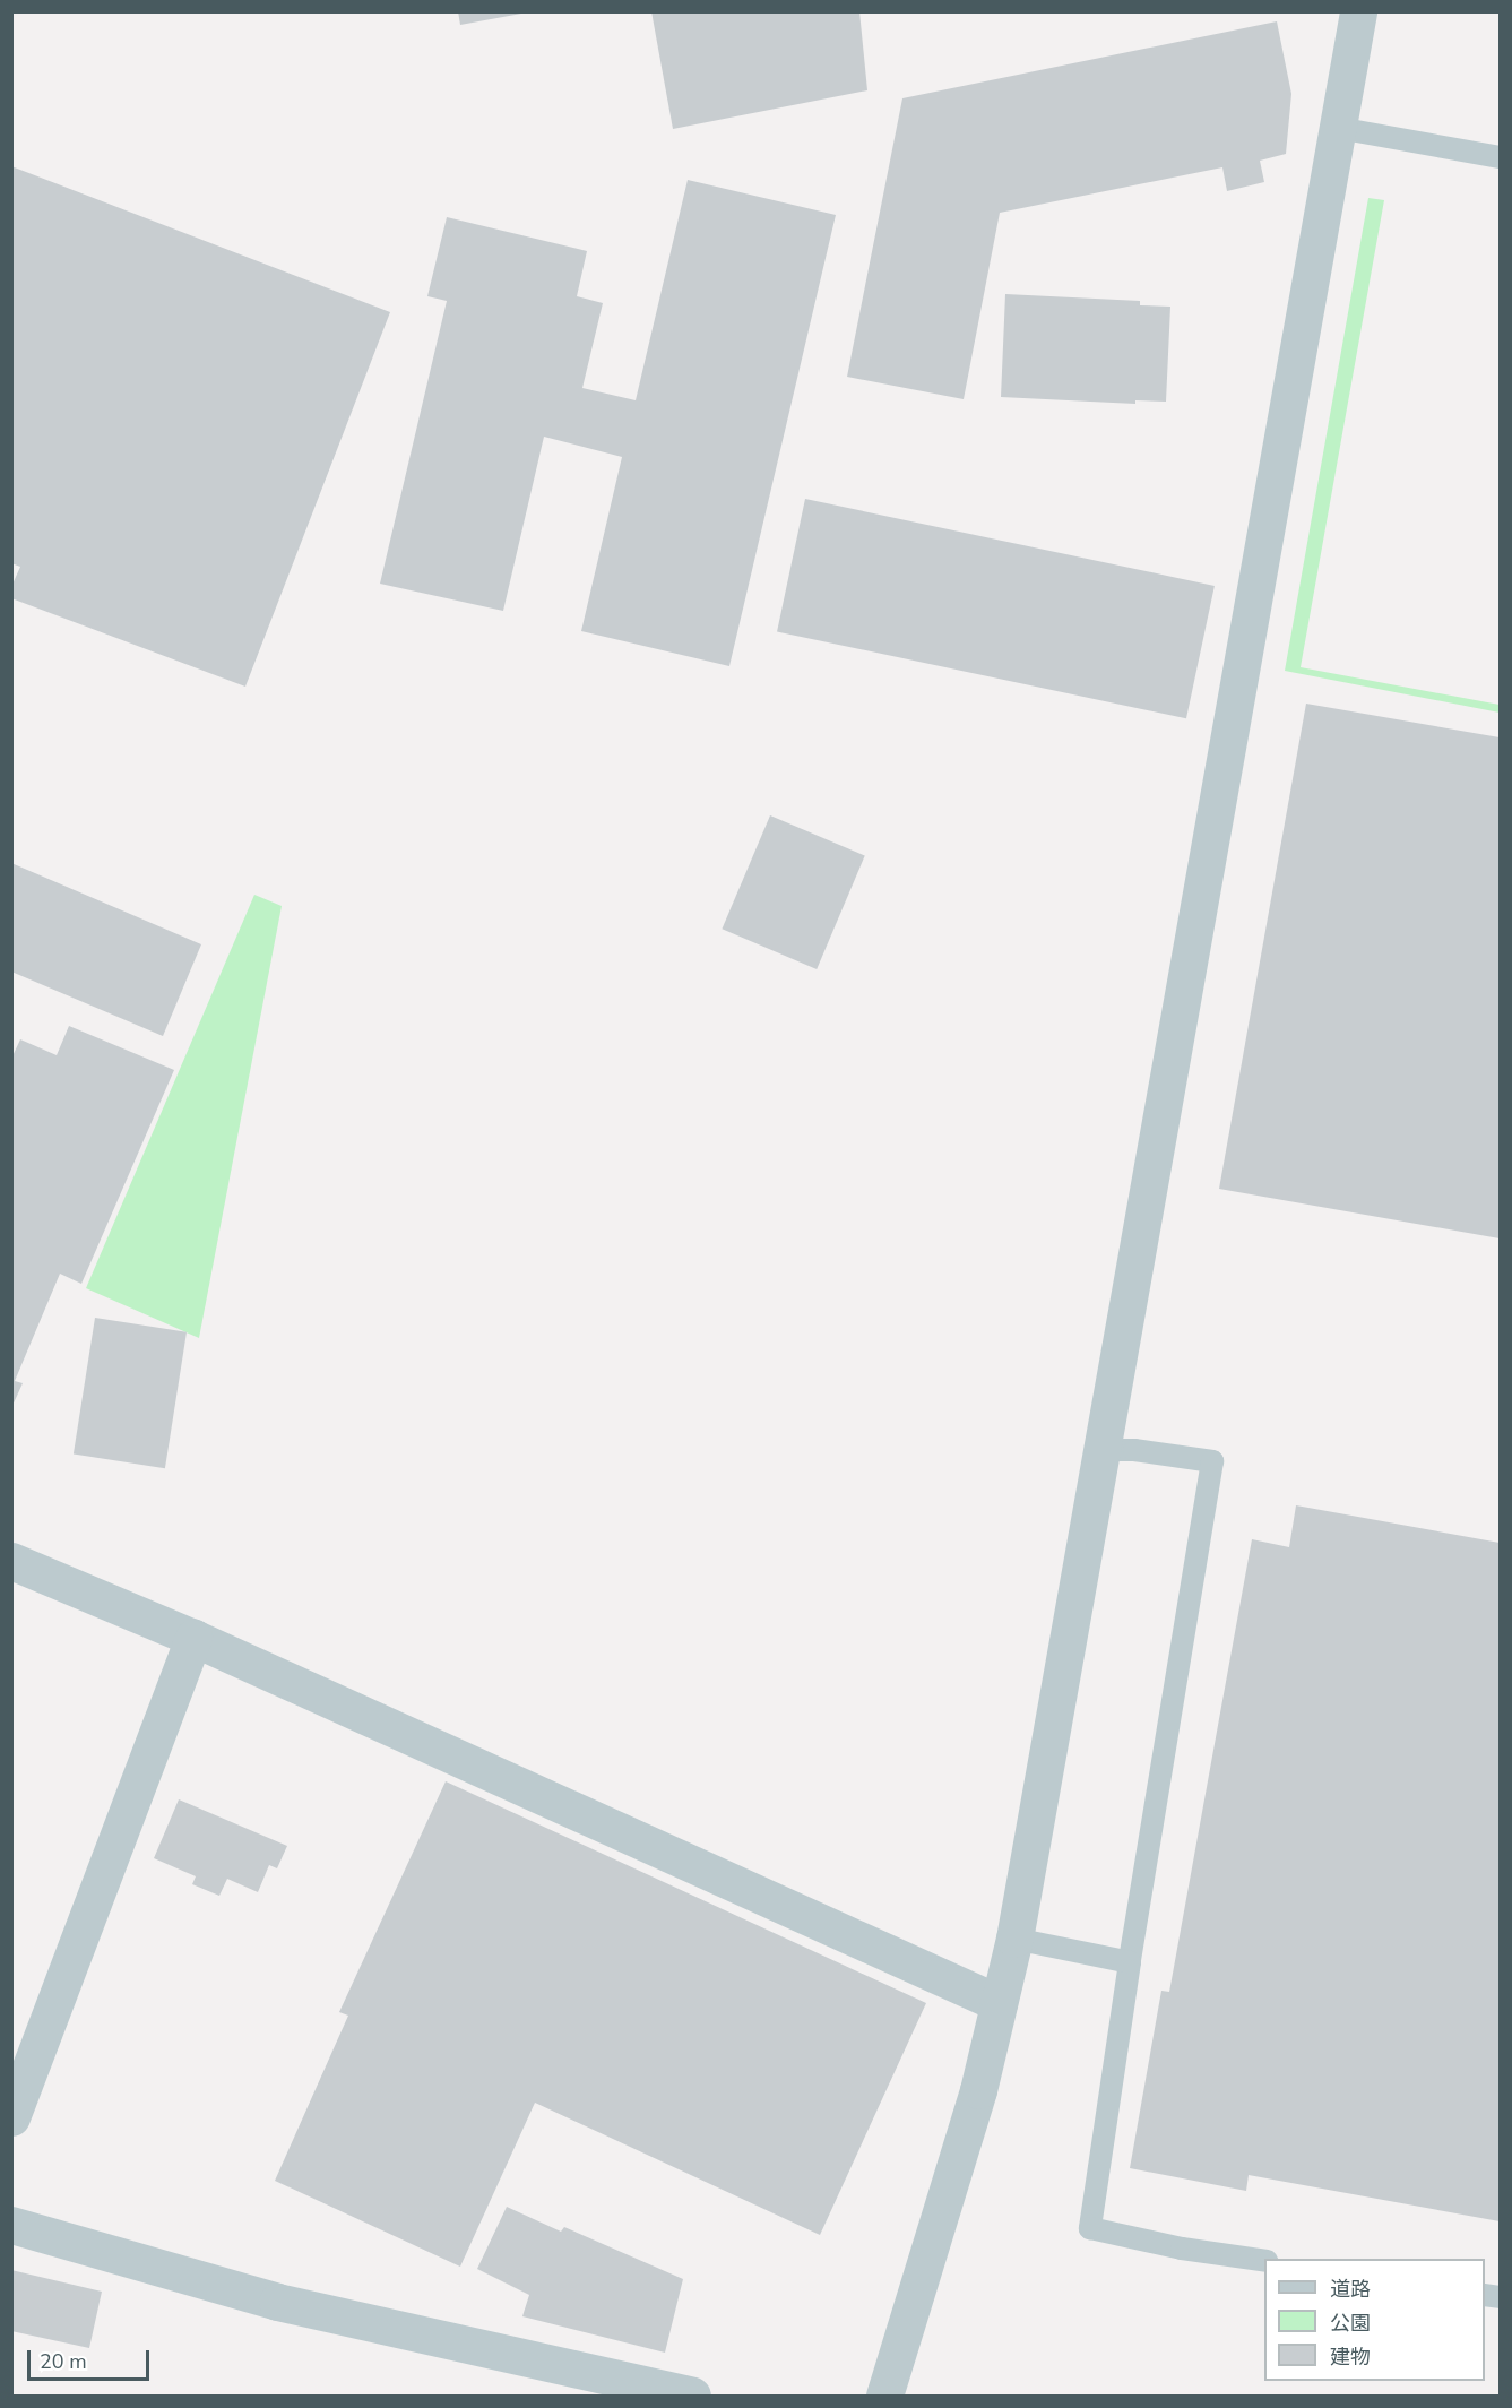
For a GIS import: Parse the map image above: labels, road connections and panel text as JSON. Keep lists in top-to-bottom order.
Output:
{
  "legend": ["道路", "公園", "建物"],
  "scale_bar": "20 m"
}
